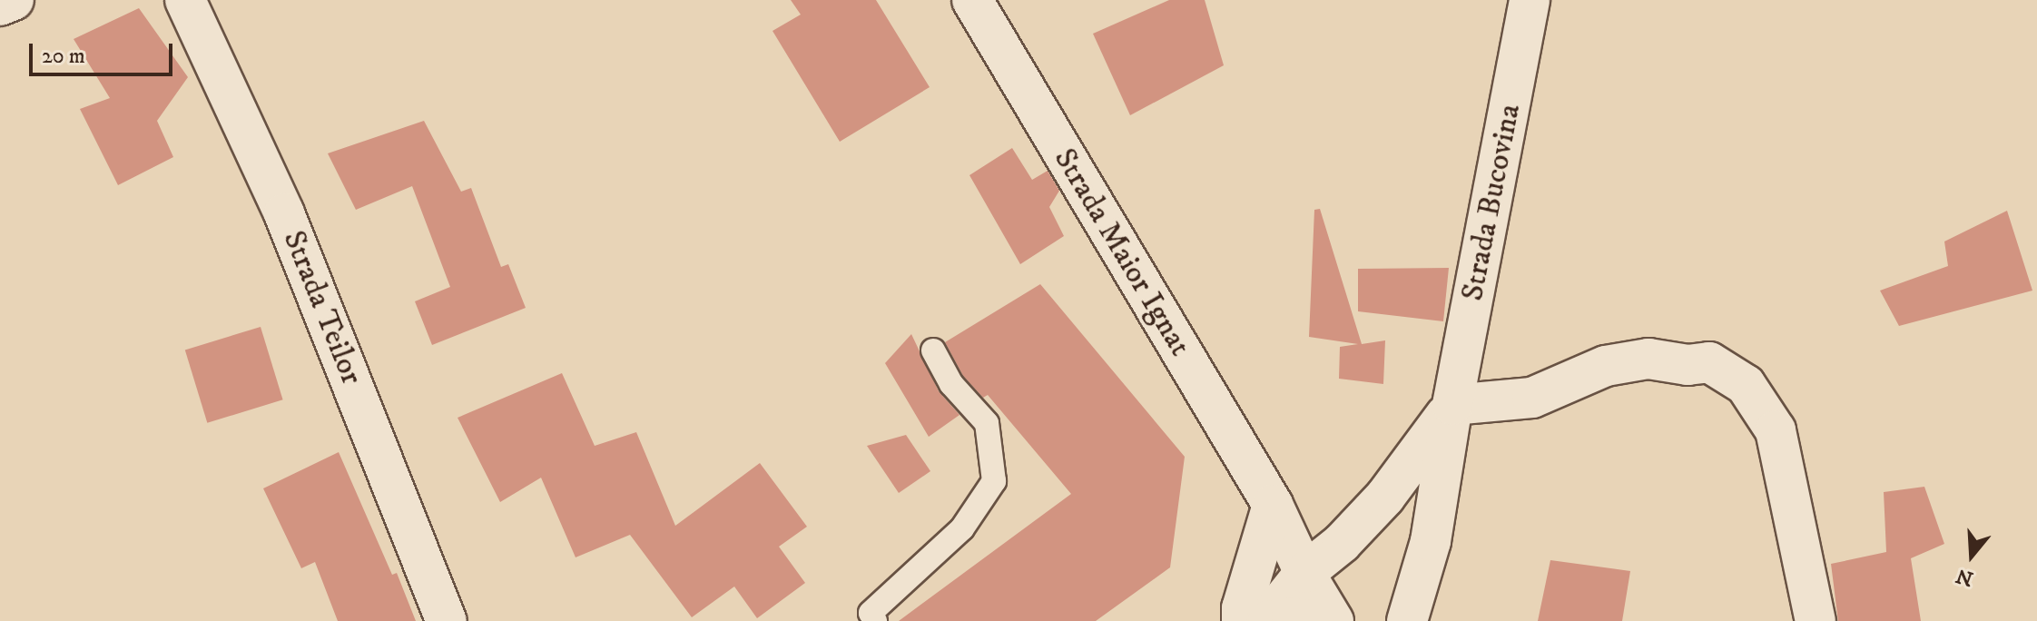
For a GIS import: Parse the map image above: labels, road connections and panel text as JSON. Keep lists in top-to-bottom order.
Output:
{
  "streets": {
    "street": ["Strada Bucovina", "Strada Maior Ignat", "Strada Teilor"]
  },
  "crossings": [
    ["Strada Bucovina", "Strada Maior Ignat"]
  ],
  "scale_bar": "20 m",
  "north": "bottom"
}
